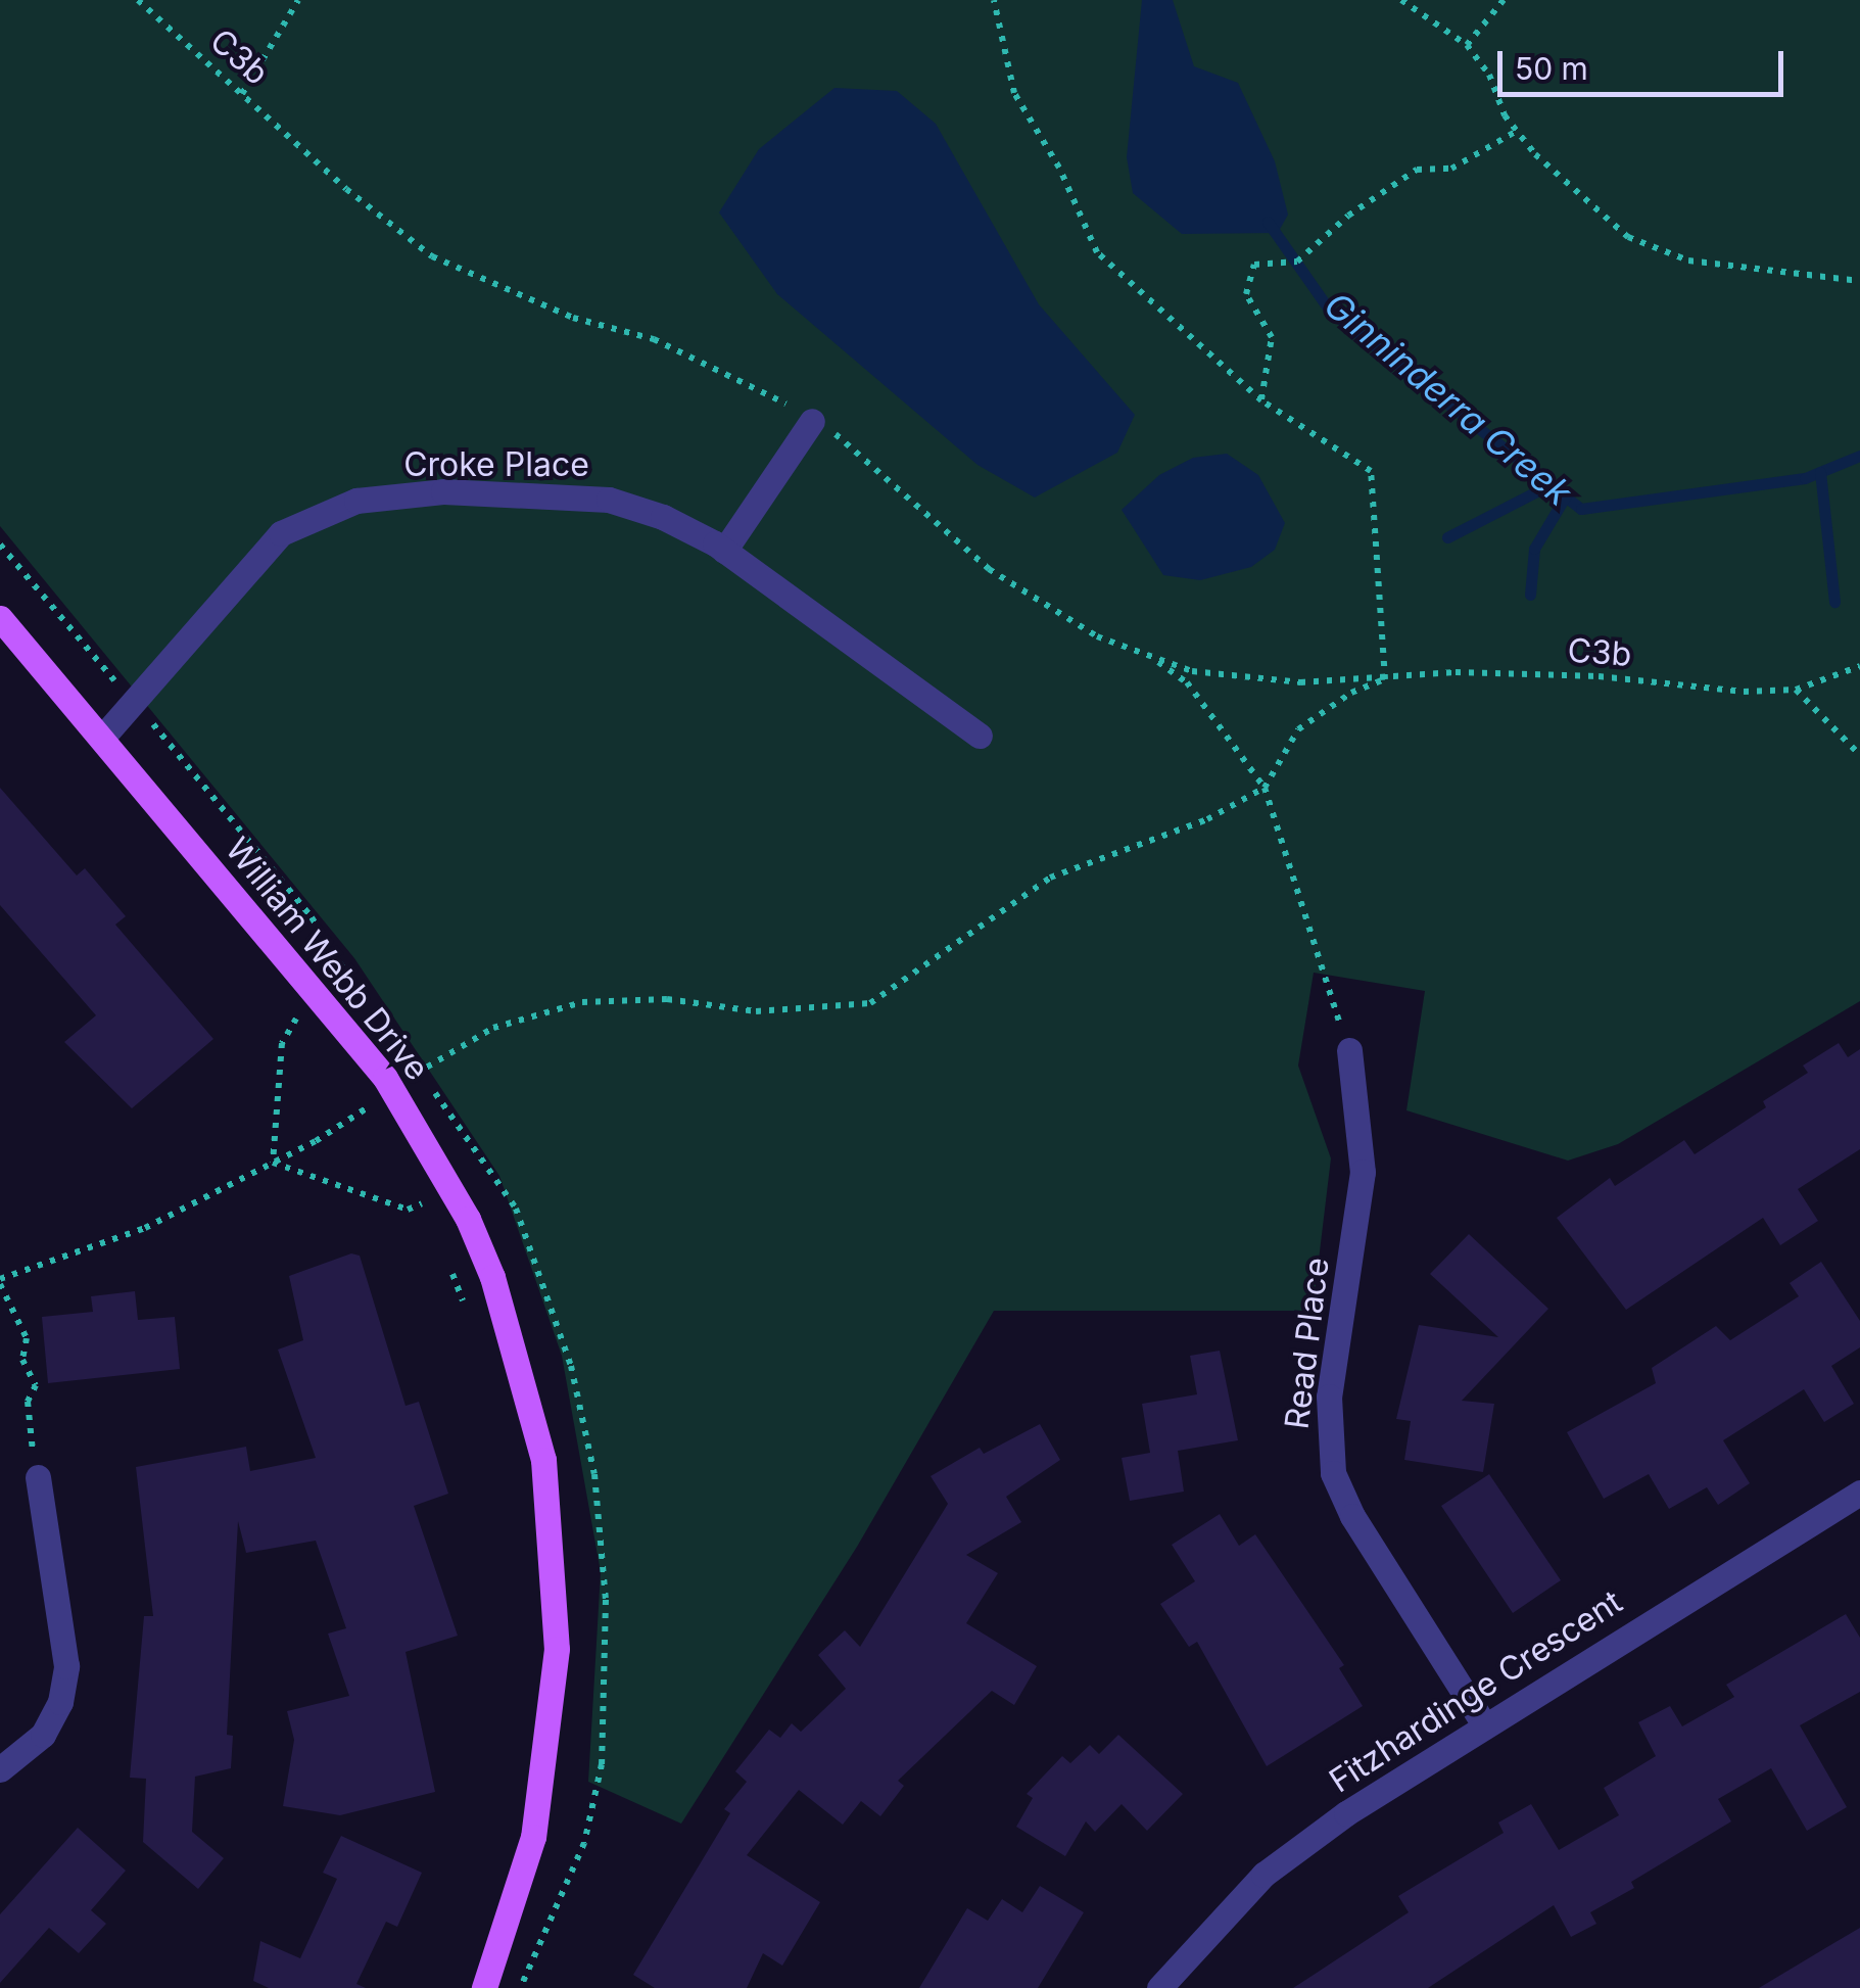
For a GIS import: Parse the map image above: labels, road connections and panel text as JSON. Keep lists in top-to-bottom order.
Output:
{
  "streets": {
    "main road": ["William Webb Drive"],
    "street": ["Croke Place", "Read Place", "Fitzhardinge Crescent"],
    "path": ["C3b"]
  },
  "crossings": [
    ["Croke Place", "William Webb Drive"],
    ["Read Place", "Fitzhardinge Crescent"]
  ],
  "water": ["Ginninderra Creek"],
  "scale_bar": "50 m"
}
